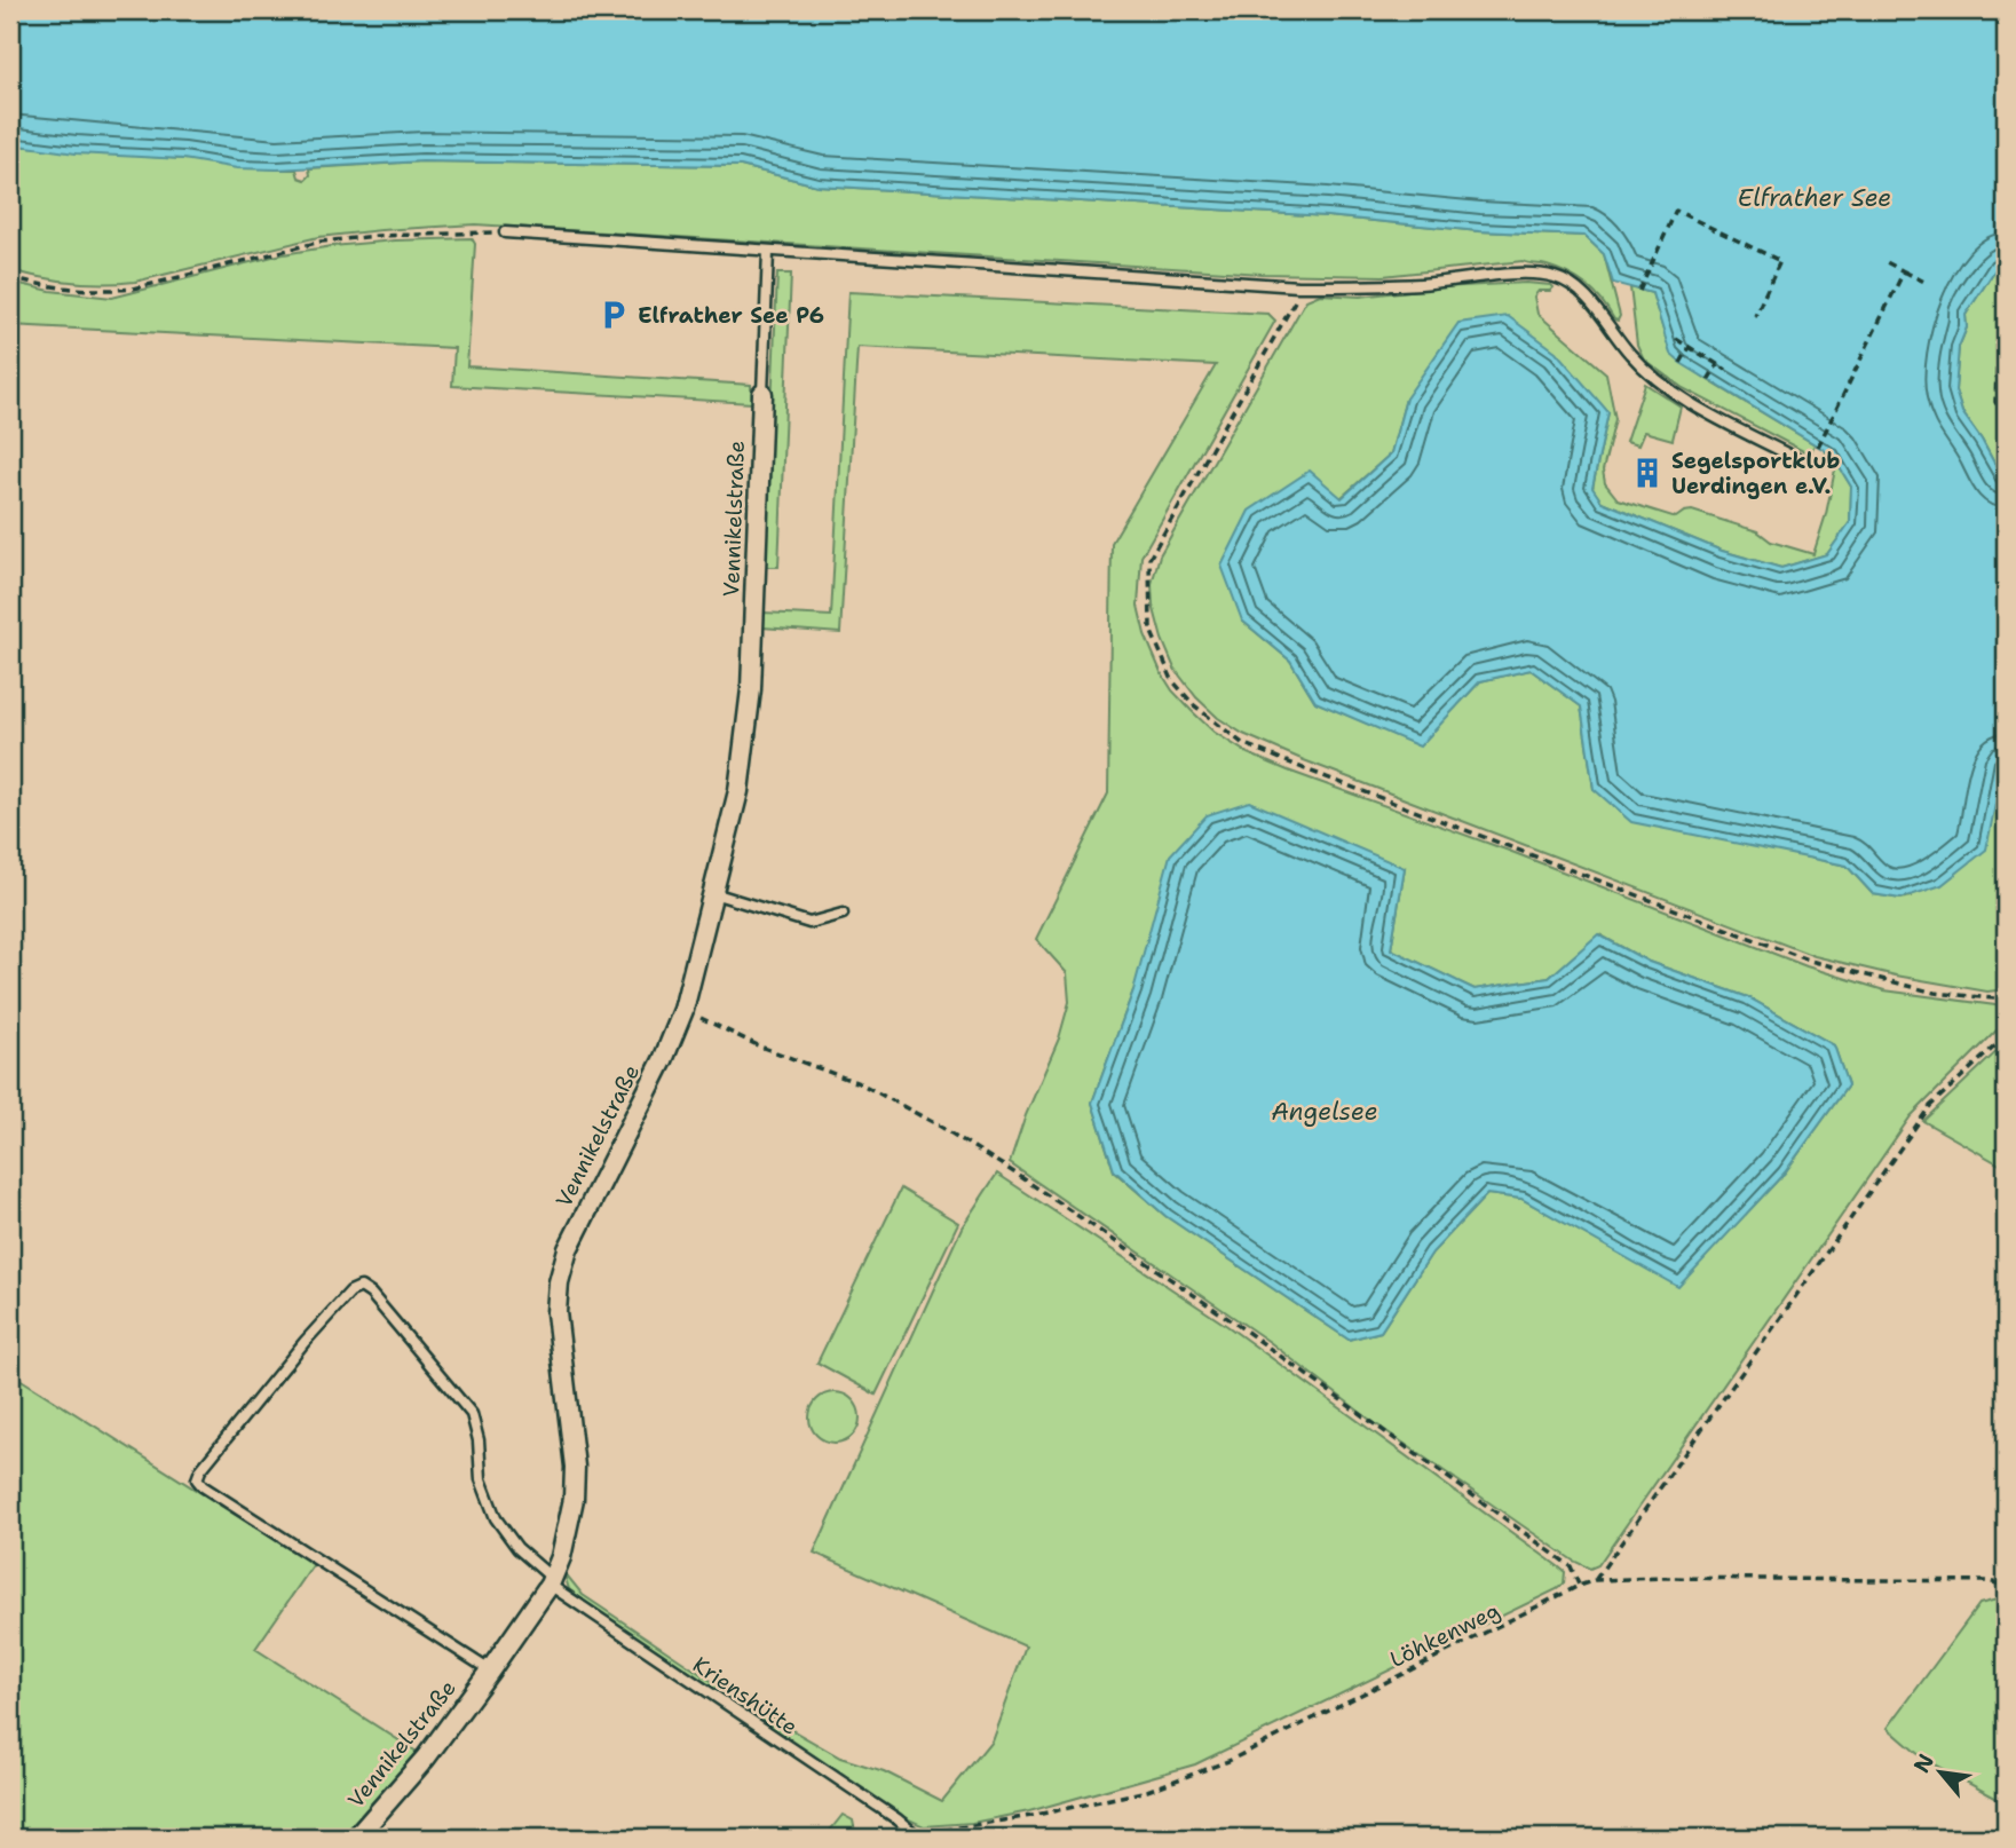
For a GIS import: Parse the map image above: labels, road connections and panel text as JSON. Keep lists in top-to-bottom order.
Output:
{
  "streets": {
    "street": ["Vennikelstraße"],
    "lane": ["Krienshütte"],
    "path": ["Löhkenweg"]
  },
  "crossings": [
    ["Vennikelstraße", "Krienshütte"],
    ["Löhkenweg", "Krienshütte"]
  ],
  "water": ["Elfrather See", "Angelsee"],
  "places": {
    "parking": ["Elfrather See P6"],
    "building": ["Segelsportklub Uerdingen e.V."]
  },
  "north": "top left"
}
